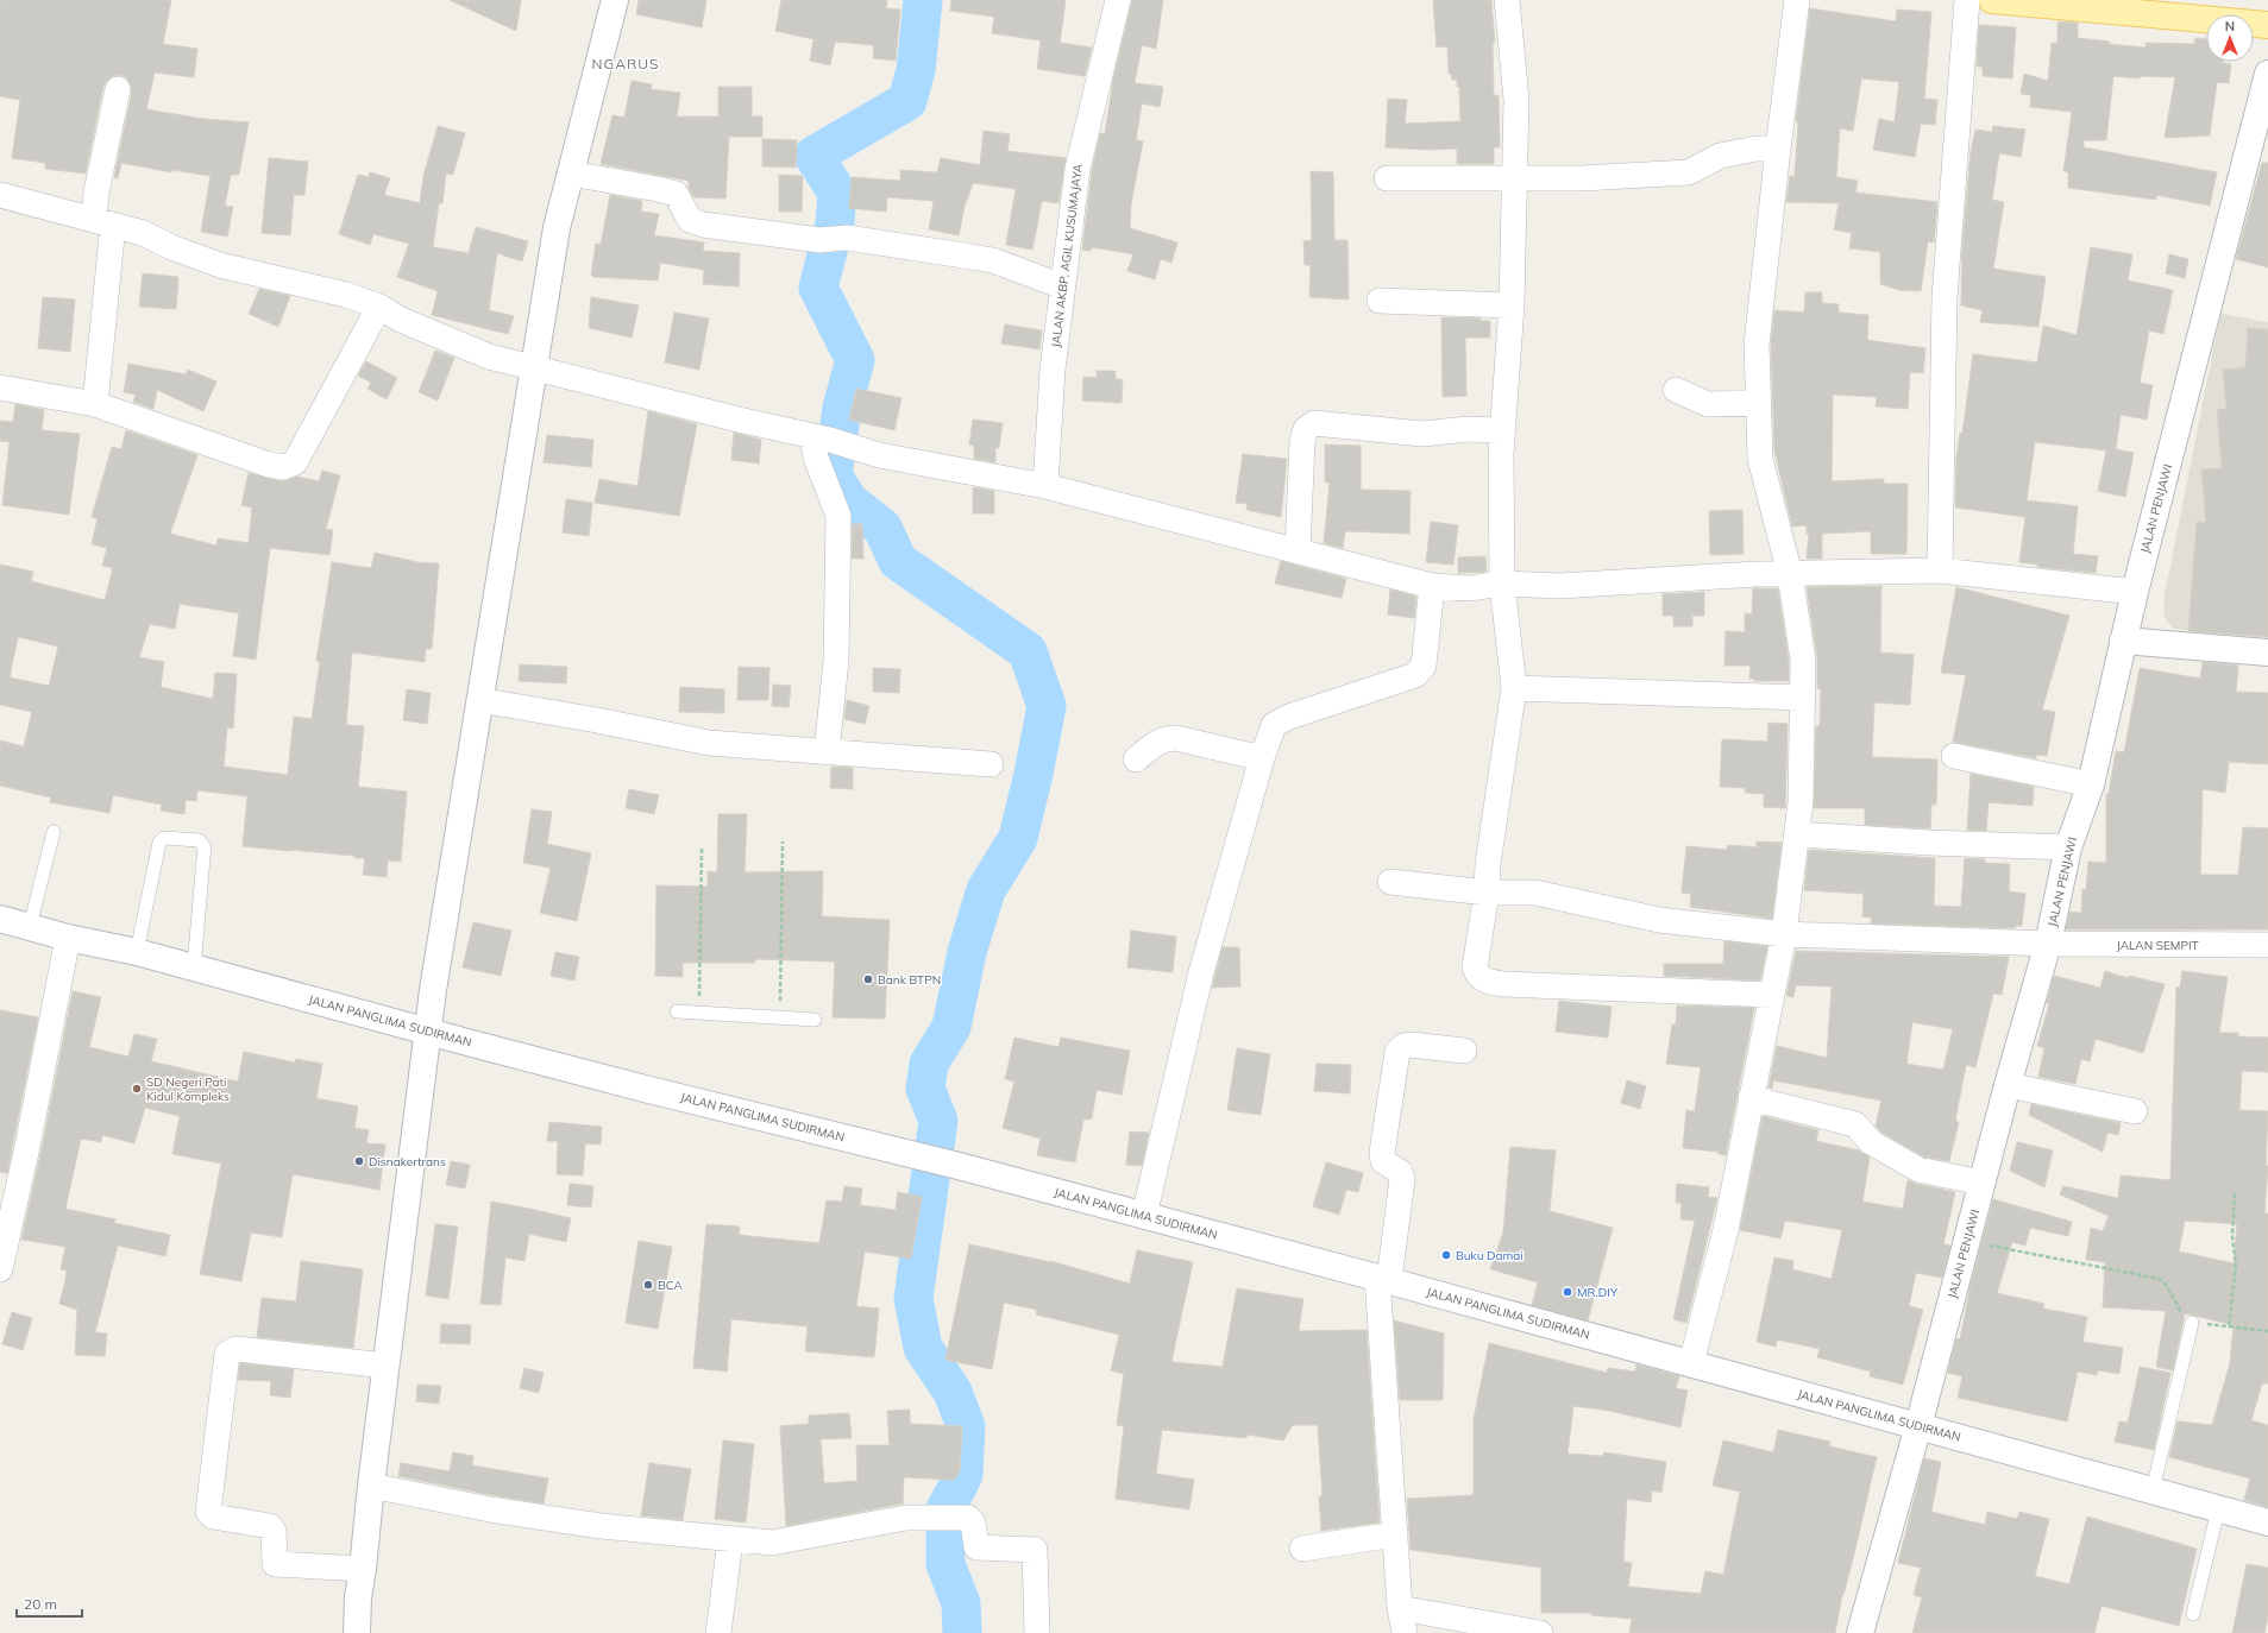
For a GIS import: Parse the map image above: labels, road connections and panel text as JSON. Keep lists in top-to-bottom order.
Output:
{
  "streets": {
    "street": [
      "JALAN AKBP. AGIL KUSUMAJAYA",
      "JALAN PENJAWI",
      "JALAN SEMPIT",
      "JALAN PANGLIMA SUDIRMAN"
    ]
  },
  "crossings": [
    ["JALAN PENJAWI", "JALAN SEMPIT"],
    ["JALAN PENJAWI", "JALAN PANGLIMA SUDIRMAN"]
  ],
  "districts": ["NGARUS"],
  "places": [
    "Bank BTPN",
    "SD Negeri Pati Kidul Kompleks",
    "Disnakertrans",
    "Buku Damai",
    "BCA",
    "MR.DIY"
  ],
  "scale_bar": "20 m",
  "north": "top"
}
